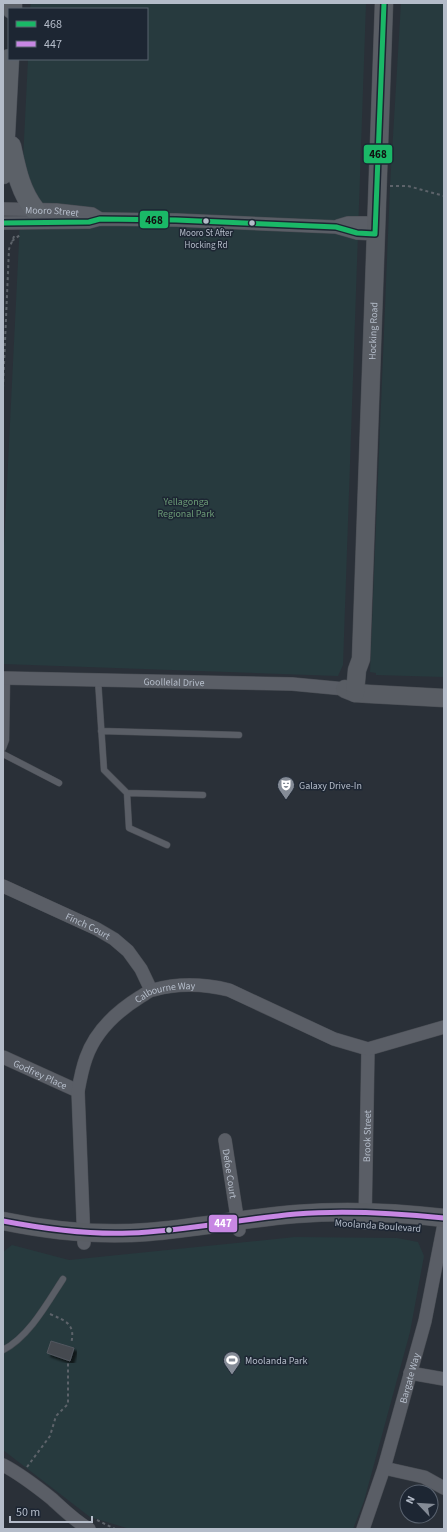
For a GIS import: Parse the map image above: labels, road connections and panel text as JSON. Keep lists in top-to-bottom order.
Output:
{
  "streets": {
    "street": [
      "Mooro Street",
      "Hocking Road",
      "Goollelal Drive",
      "Finch Court",
      "Calbourne Way",
      "Godfrey Place",
      "Brook Street",
      "Defoe Court",
      "Moolanda Boulevard",
      "Bargate Way"
    ]
  },
  "crossings": [
    ["Mooro Street", "Hocking Road"],
    ["Hocking Road", "Goollelal Drive"],
    ["Finch Court", "Calbourne Way"],
    ["Calbourne Way", "Godfrey Place"],
    ["Calbourne Way", "Brook Street"],
    ["Calbourne Way", "Moolanda Boulevard"],
    ["Brook Street", "Moolanda Boulevard"],
    ["Defoe Court", "Moolanda Boulevard"],
    ["Moolanda Boulevard", "Bargate Way"]
  ],
  "parks": ["Yellagonga Regional Park"],
  "places": {
    "other": ["Mooro St After Hocking Rd"],
    "theatre": ["Galaxy Drive-In"],
    "sports": ["Moolanda Park"]
  },
  "lines": ["transit line 468", "transit line 447"],
  "legend": ["468", "447"],
  "scale_bar": "50 m",
  "north": "top left"
}
